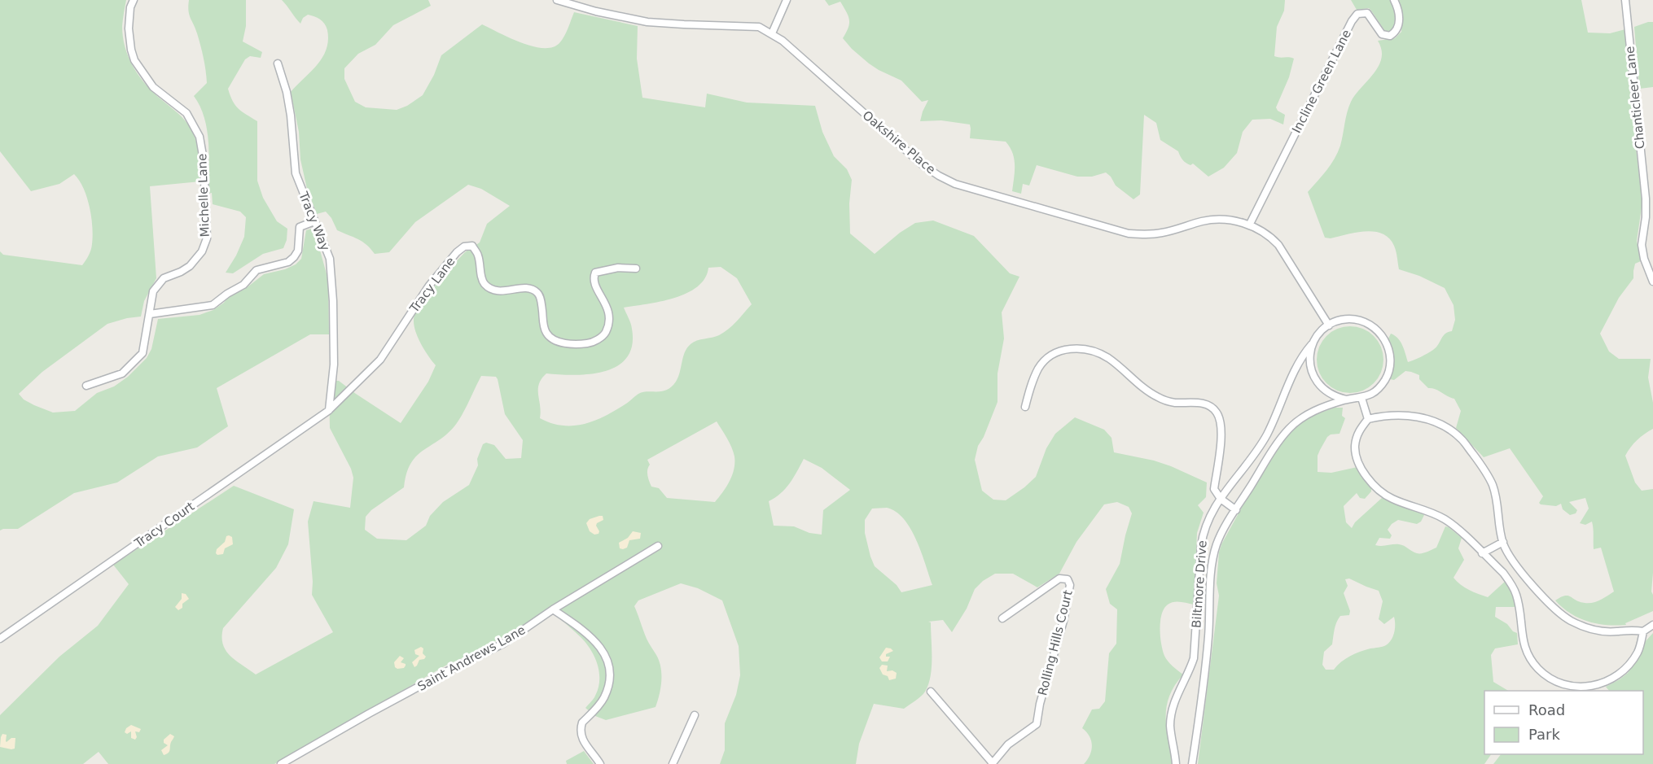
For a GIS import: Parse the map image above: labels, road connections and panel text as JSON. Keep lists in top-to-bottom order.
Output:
{
  "streets": {
    "street": [
      "Incline Green Lane",
      "Chanticleer Lane",
      "Oakshire Place",
      "Michelle Lane",
      "Tracy Way",
      "Tracy Lane",
      "Tracy Court",
      "Biltmore Drive",
      "Rolling Hills Court",
      "Saint Andrews Lane"
    ]
  },
  "crossings": [
    ["Incline Green Lane", "Oakshire Place"],
    ["Oakshire Place", "Biltmore Drive"],
    ["Tracy Way", "Tracy Lane"],
    ["Tracy Way", "Tracy Court"],
    ["Tracy Lane", "Tracy Court"]
  ],
  "legend": ["Road", "Park"]
}
